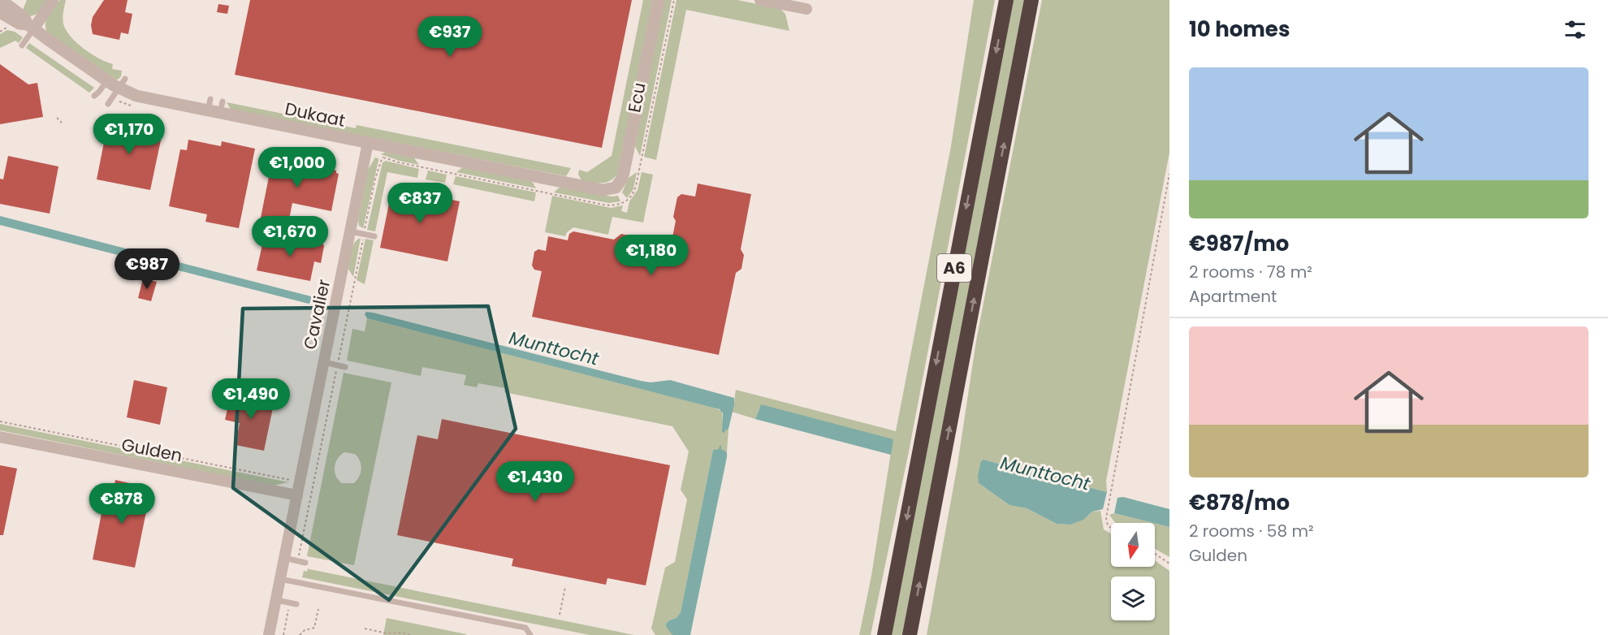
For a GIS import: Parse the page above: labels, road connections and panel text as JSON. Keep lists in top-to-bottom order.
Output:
{
  "streets": {
    "highway": ["A6"],
    "street": [
      "Ecu",
      "Dukaat",
      "Cavalier",
      "Gulden"
    ]
  },
  "crossings": [
    ["Ecu", "Dukaat"],
    ["Dukaat", "Cavalier"],
    ["Cavalier", "Gulden"]
  ],
  "water": ["Munttocht"],
  "north": "bottom",
  "page": {
    "heading": "10 homes",
    "price": [
      "€937",
      "€1,170",
      "€1,000",
      "€837",
      "€1,670",
      "€1,180",
      "€987",
      "€1,490",
      "€1,430",
      "€878"
    ],
    "list": [
      {
        "name": "€987/mo",
        "note": "2 rooms · 78 m² · Apartment"
      },
      {
        "name": "€878/mo",
        "note": "2 rooms · 58 m² · Gulden"
      }
    ]
  }
}
